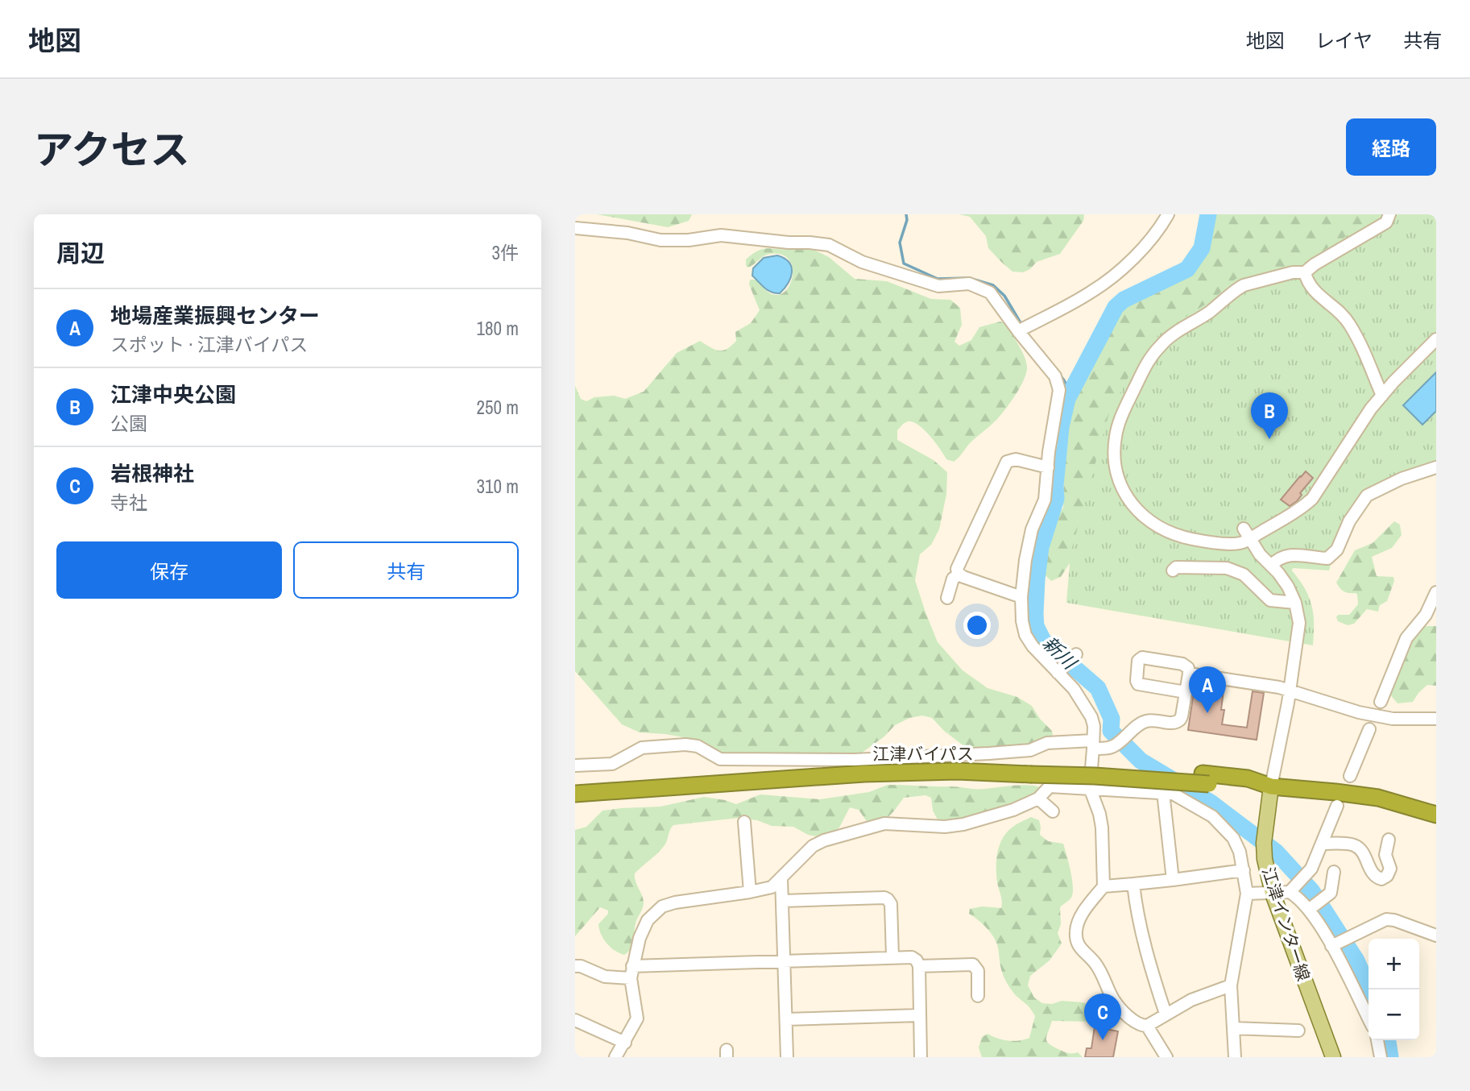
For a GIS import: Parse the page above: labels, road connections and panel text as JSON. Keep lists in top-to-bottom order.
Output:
{
  "streets": {
    "highway": ["江津バイパス"],
    "main road": ["江津インター線"]
  },
  "crossings": [
    ["江津バイパス", "江津インター線"]
  ],
  "water": ["新川"],
  "page": {
    "header": "地図",
    "nav": ["地図", "レイヤ", "共有"],
    "title": "アクセス",
    "buttons": [
      "経路",
      ["保存", "共有"]
    ],
    "heading": ["周辺", "3件"],
    "list": [
      {
        "mark": "A",
        "name": "地場産業振興センター",
        "note": "スポット · 江津バイパス",
        "value": "180 m"
      },
      {
        "mark": "B",
        "name": "江津中央公園",
        "note": "公園",
        "value": "250 m"
      },
      {
        "mark": "C",
        "name": "岩根神社",
        "note": "寺社",
        "value": "310 m"
      }
    ],
    "pins": ["B", "A", "C"],
    "map_buttons": ["+", "−"]
  }
}
